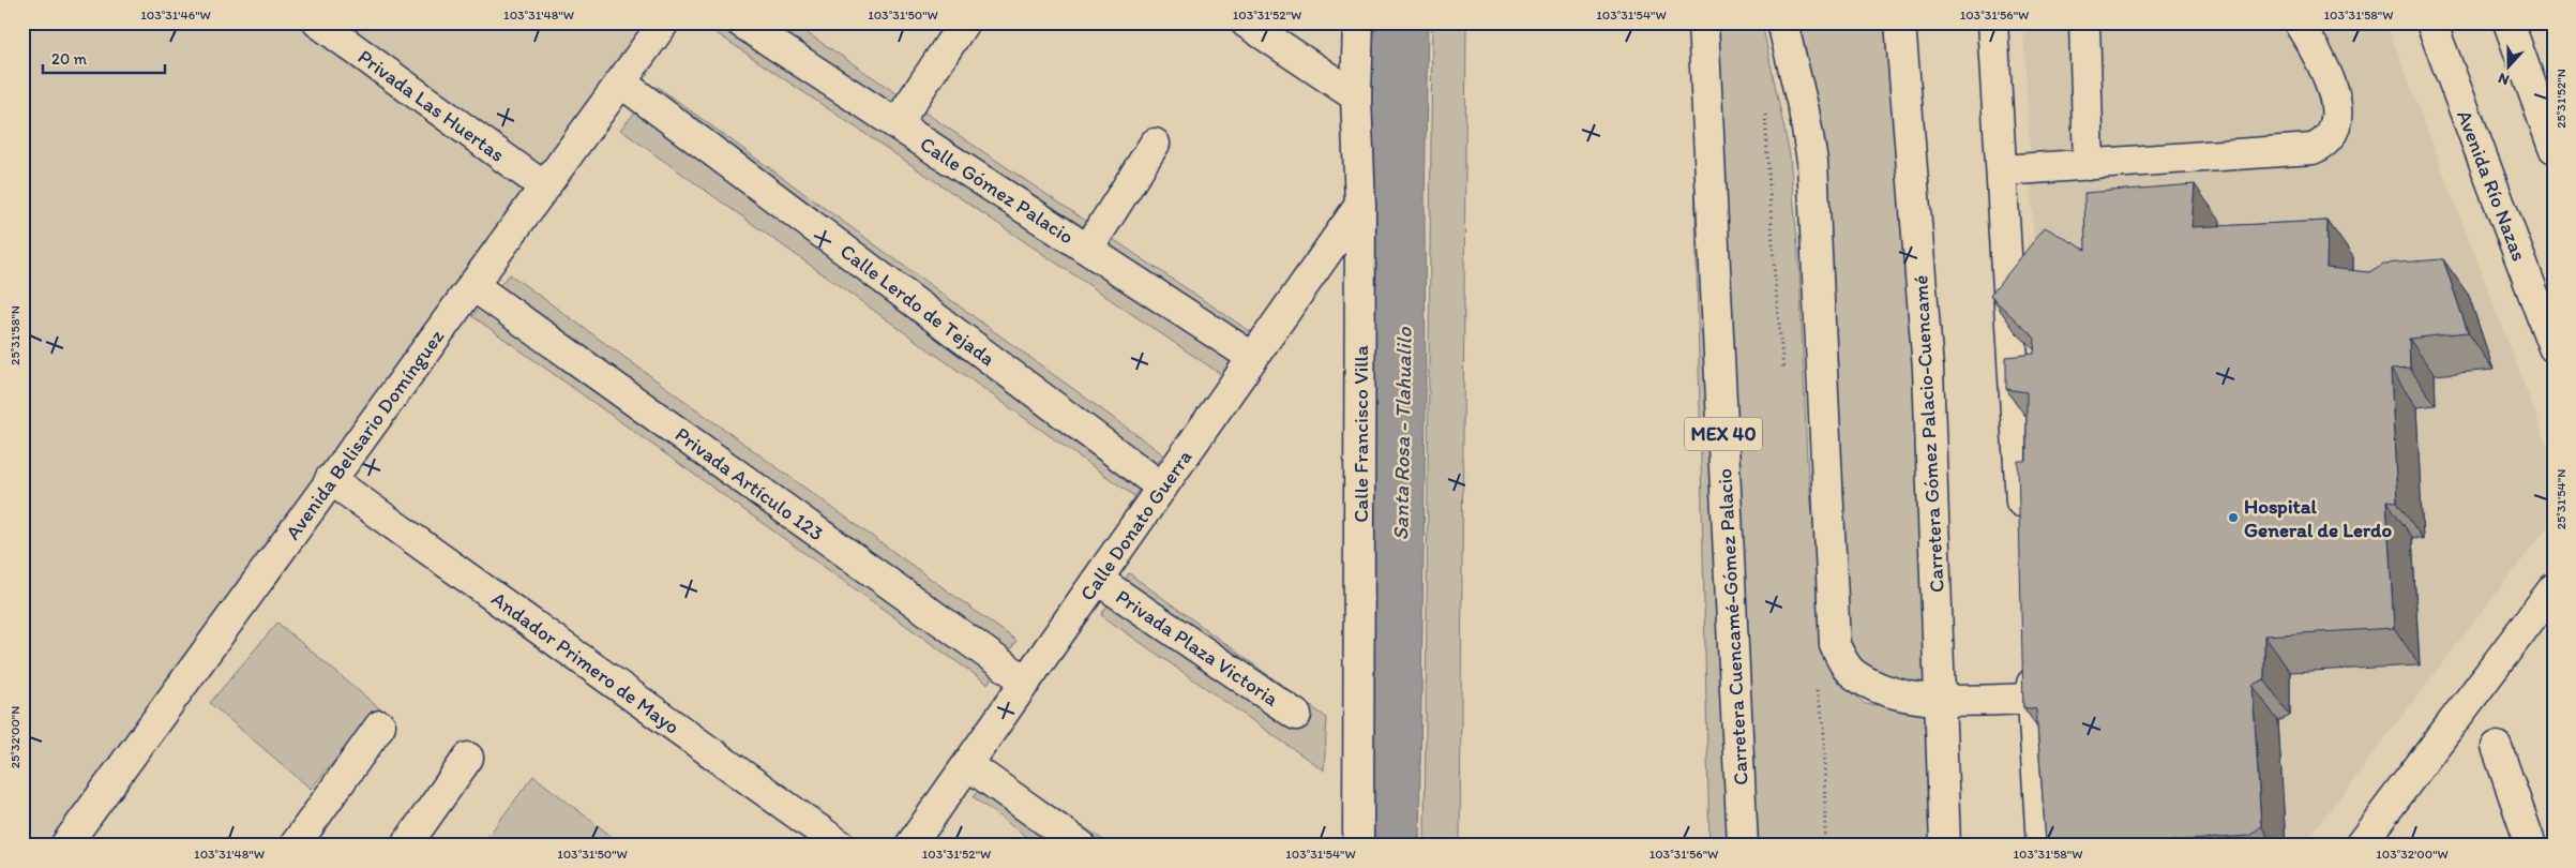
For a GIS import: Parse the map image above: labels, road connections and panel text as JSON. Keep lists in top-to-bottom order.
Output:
{
  "streets": {
    "main road": [
      "Privada Las Huertas",
      "Avenida Río Nazas",
      "Calle Gómez Palacio",
      "Calle Lerdo de Tejada",
      "Avenida Belisario Domínguez",
      "Calle Francisco Villa",
      "MEX 40",
      "Carretera Gómez Palacio-Cuencamé",
      "Privada Artículo 123",
      "Calle Donato Guerra",
      "Carretera Cuencamé-Gómez Palacio",
      "Privada Plaza Victoria",
      "Andador Primero de Mayo"
    ]
  },
  "crossings": [
    ["Privada Las Huertas", "Avenida Belisario Domínguez"],
    ["Calle Gómez Palacio", "Calle Donato Guerra"],
    ["Calle Lerdo de Tejada", "Avenida Belisario Domínguez"],
    ["Calle Lerdo de Tejada", "Calle Donato Guerra"],
    ["Avenida Belisario Domínguez", "Privada Artículo 123"],
    ["Avenida Belisario Domínguez", "Andador Primero de Mayo"],
    ["Calle Francisco Villa", "Calle Donato Guerra"],
    ["Privada Artículo 123", "Calle Donato Guerra"],
    ["Calle Donato Guerra", "Privada Plaza Victoria"]
  ],
  "water": ["Santa Rosa - Tlahualilo"],
  "places": ["Hospital General de Lerdo"],
  "scale_bar": "20 m",
  "north": "bottom",
  "coordinates": [
    "103°31'46\"W",
    "103°31'48\"W",
    "103°31'50\"W",
    "103°31'52\"W",
    "103°31'54\"W",
    "103°31'56\"W",
    "103°31'58\"W",
    "25°31'52\"N",
    "25°31'58\"N",
    "25°31'54\"N",
    "25°32'00\"N",
    "103°32'00\"W"
  ]
}
